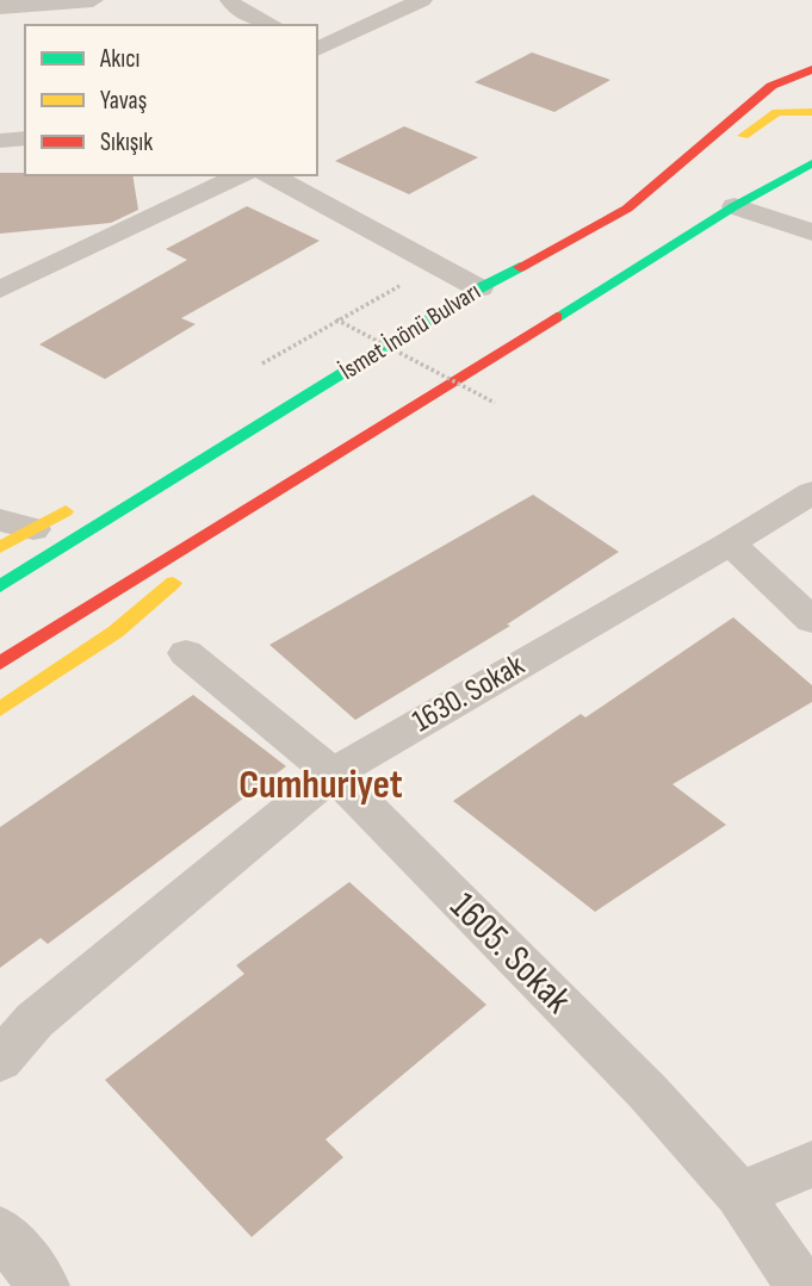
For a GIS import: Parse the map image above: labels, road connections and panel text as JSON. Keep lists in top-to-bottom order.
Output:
{
  "streets": {
    "main road": ["İsmet İnönü Bulvarı"],
    "street": ["1630. Sokak", "1605. Sokak"]
  },
  "crossings": [
    ["1630. Sokak", "1605. Sokak"]
  ],
  "districts": ["Cumhuriyet"],
  "legend": ["Akıcı", "Yavaş", "Sıkışık"]
}
